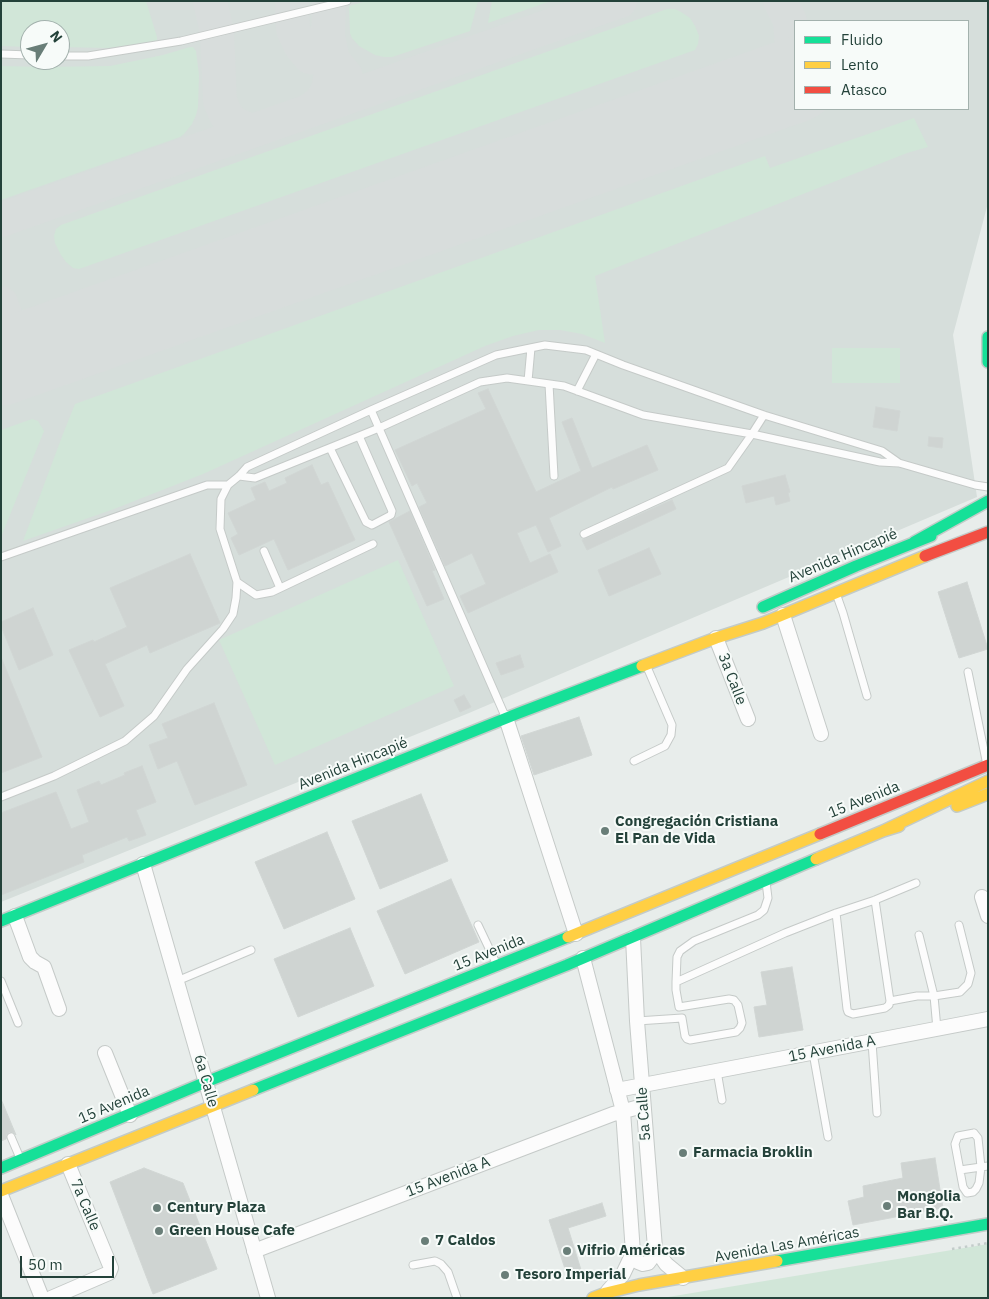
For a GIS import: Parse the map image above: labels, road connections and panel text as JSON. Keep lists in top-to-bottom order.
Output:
{
  "streets": {
    "main road": ["Avenida Hincapié", "15 Avenida", "Avenida Las Américas"],
    "street": [
      "3a Calle",
      "15 Avenida A",
      "6a Calle",
      "5a Calle",
      "7a Calle"
    ]
  },
  "crossings": [
    ["Avenida Hincapié", "3a Calle"],
    ["Avenida Hincapié", "6a Calle"],
    ["15 Avenida", "6a Calle"],
    ["15 Avenida A", "6a Calle"],
    ["15 Avenida A", "5a Calle"]
  ],
  "places": [
    "Congregación Cristiana El Pan de Vida",
    "Farmacia Broklin",
    "Mongolia Bar B.Q.",
    "Century Plaza",
    "Green House Cafe",
    "7 Caldos",
    "Vifrio Américas",
    "Tesoro Imperial"
  ],
  "legend": ["Fluido", "Lento", "Atasco"],
  "scale_bar": "50 m",
  "north": "top right"
}
